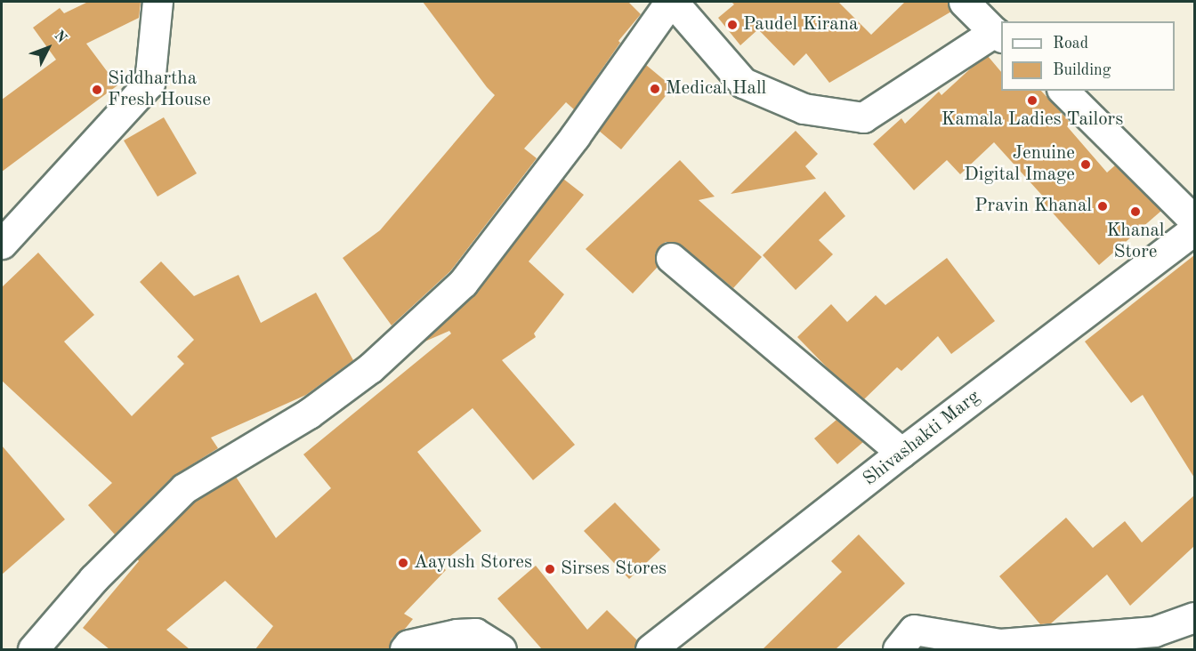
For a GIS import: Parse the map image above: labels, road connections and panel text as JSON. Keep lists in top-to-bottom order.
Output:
{
  "streets": {
    "street": ["Shivashakti Marg"]
  },
  "places": [
    "Paudel Kirana",
    "Medical Hall",
    "Siddhartha Fresh House",
    "Kamala Ladies Tailors",
    "Jenuine Digital Image",
    "Pravin Khanal",
    "Khanal Store",
    "Aayush Stores",
    "Sirses Stores"
  ],
  "legend": ["Road", "Building"],
  "north": "top right"
}
